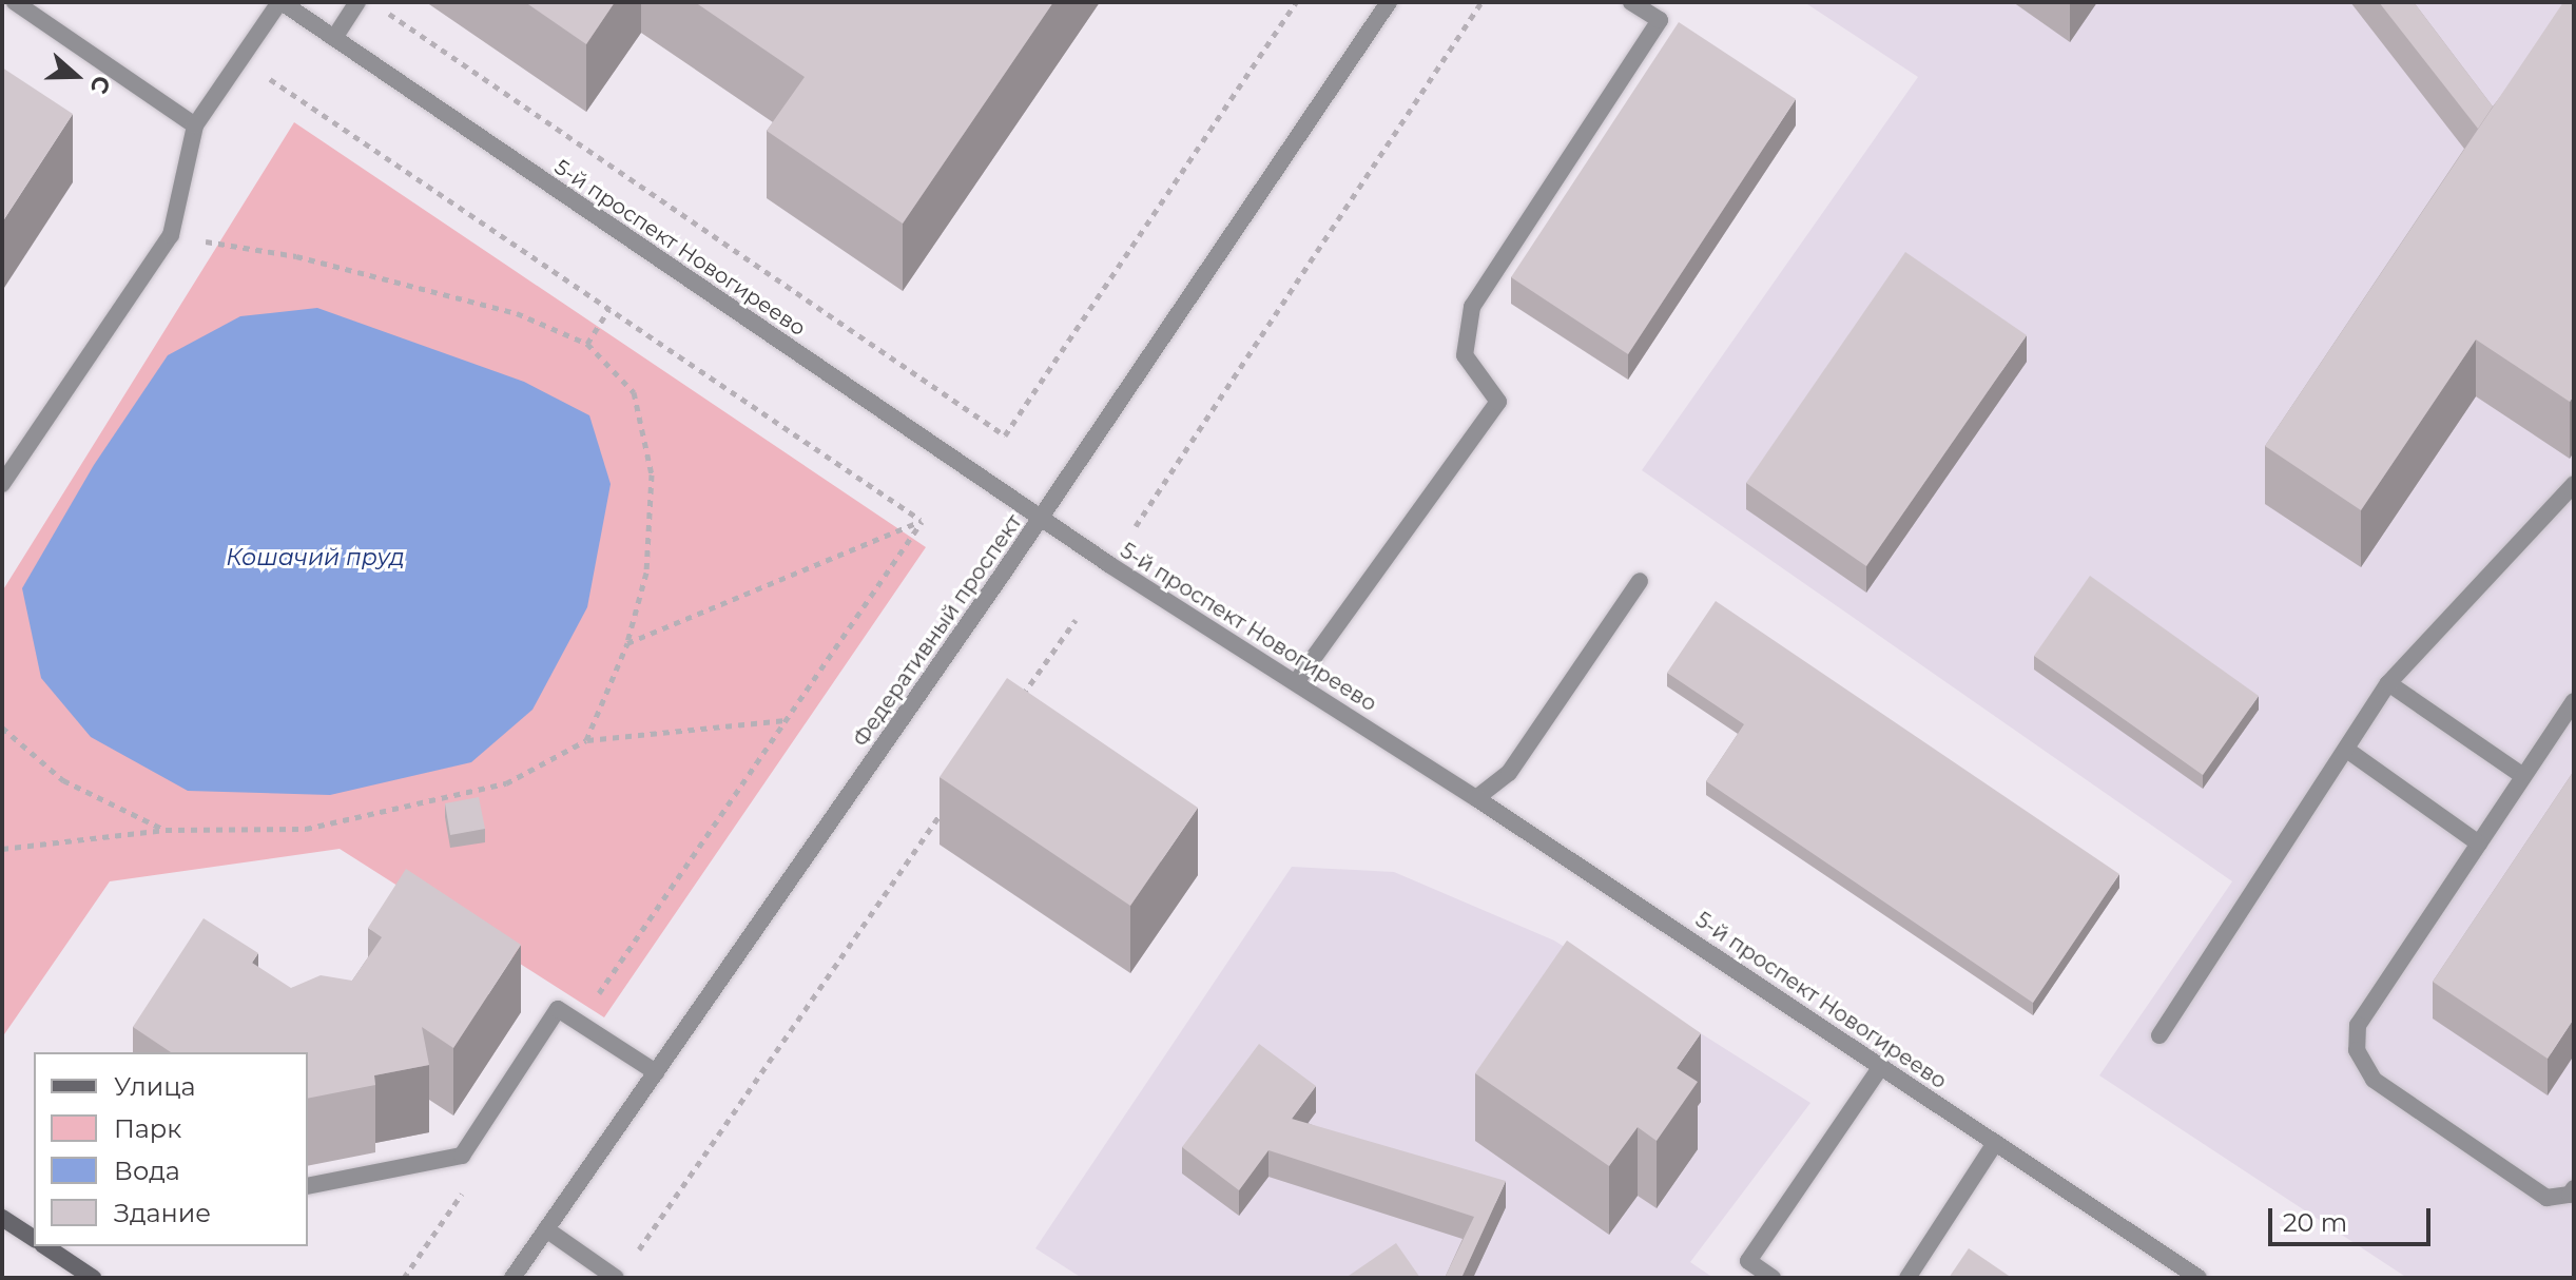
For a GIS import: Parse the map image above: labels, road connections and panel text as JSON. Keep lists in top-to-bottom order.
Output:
{
  "streets": {
    "street": ["5-й проспект Новогиреево", "Федеративный проспект"]
  },
  "crossings": [
    ["5-й проспект Новогиреево", "Федеративный проспект"]
  ],
  "water": ["Кошачий пруд"],
  "legend": [
    "Улица",
    "Парк",
    "Вода",
    "Здание"
  ],
  "scale_bar": "20 m",
  "north": "right"
}
